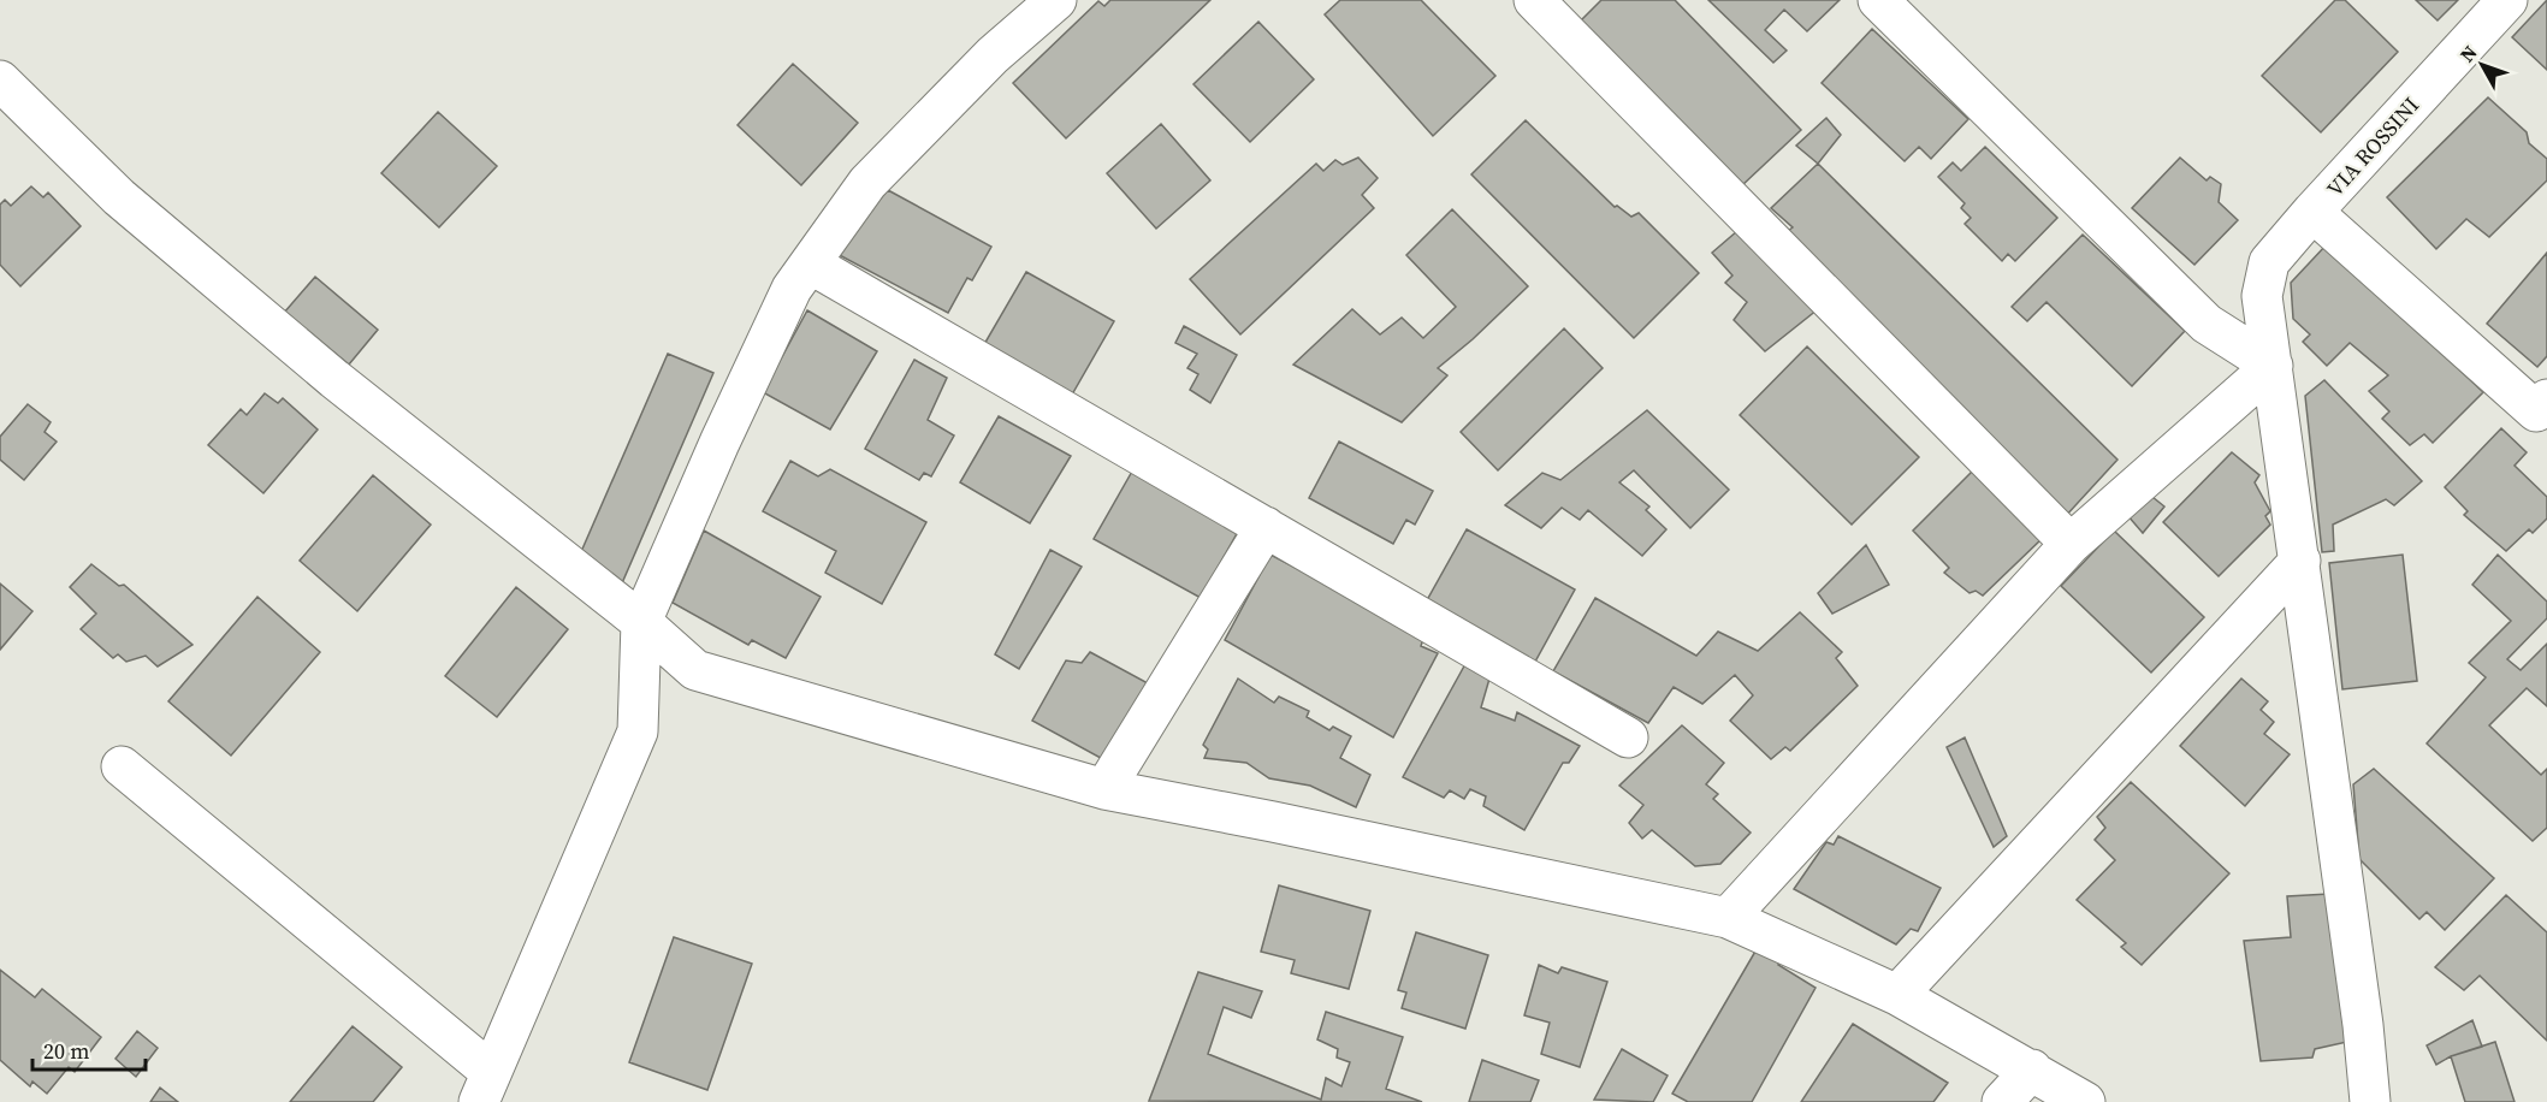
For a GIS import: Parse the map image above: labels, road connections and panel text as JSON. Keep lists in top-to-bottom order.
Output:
{
  "streets": {
    "street": ["VIA ROSSINI"]
  },
  "scale_bar": "20 m",
  "north": "top left"
}
